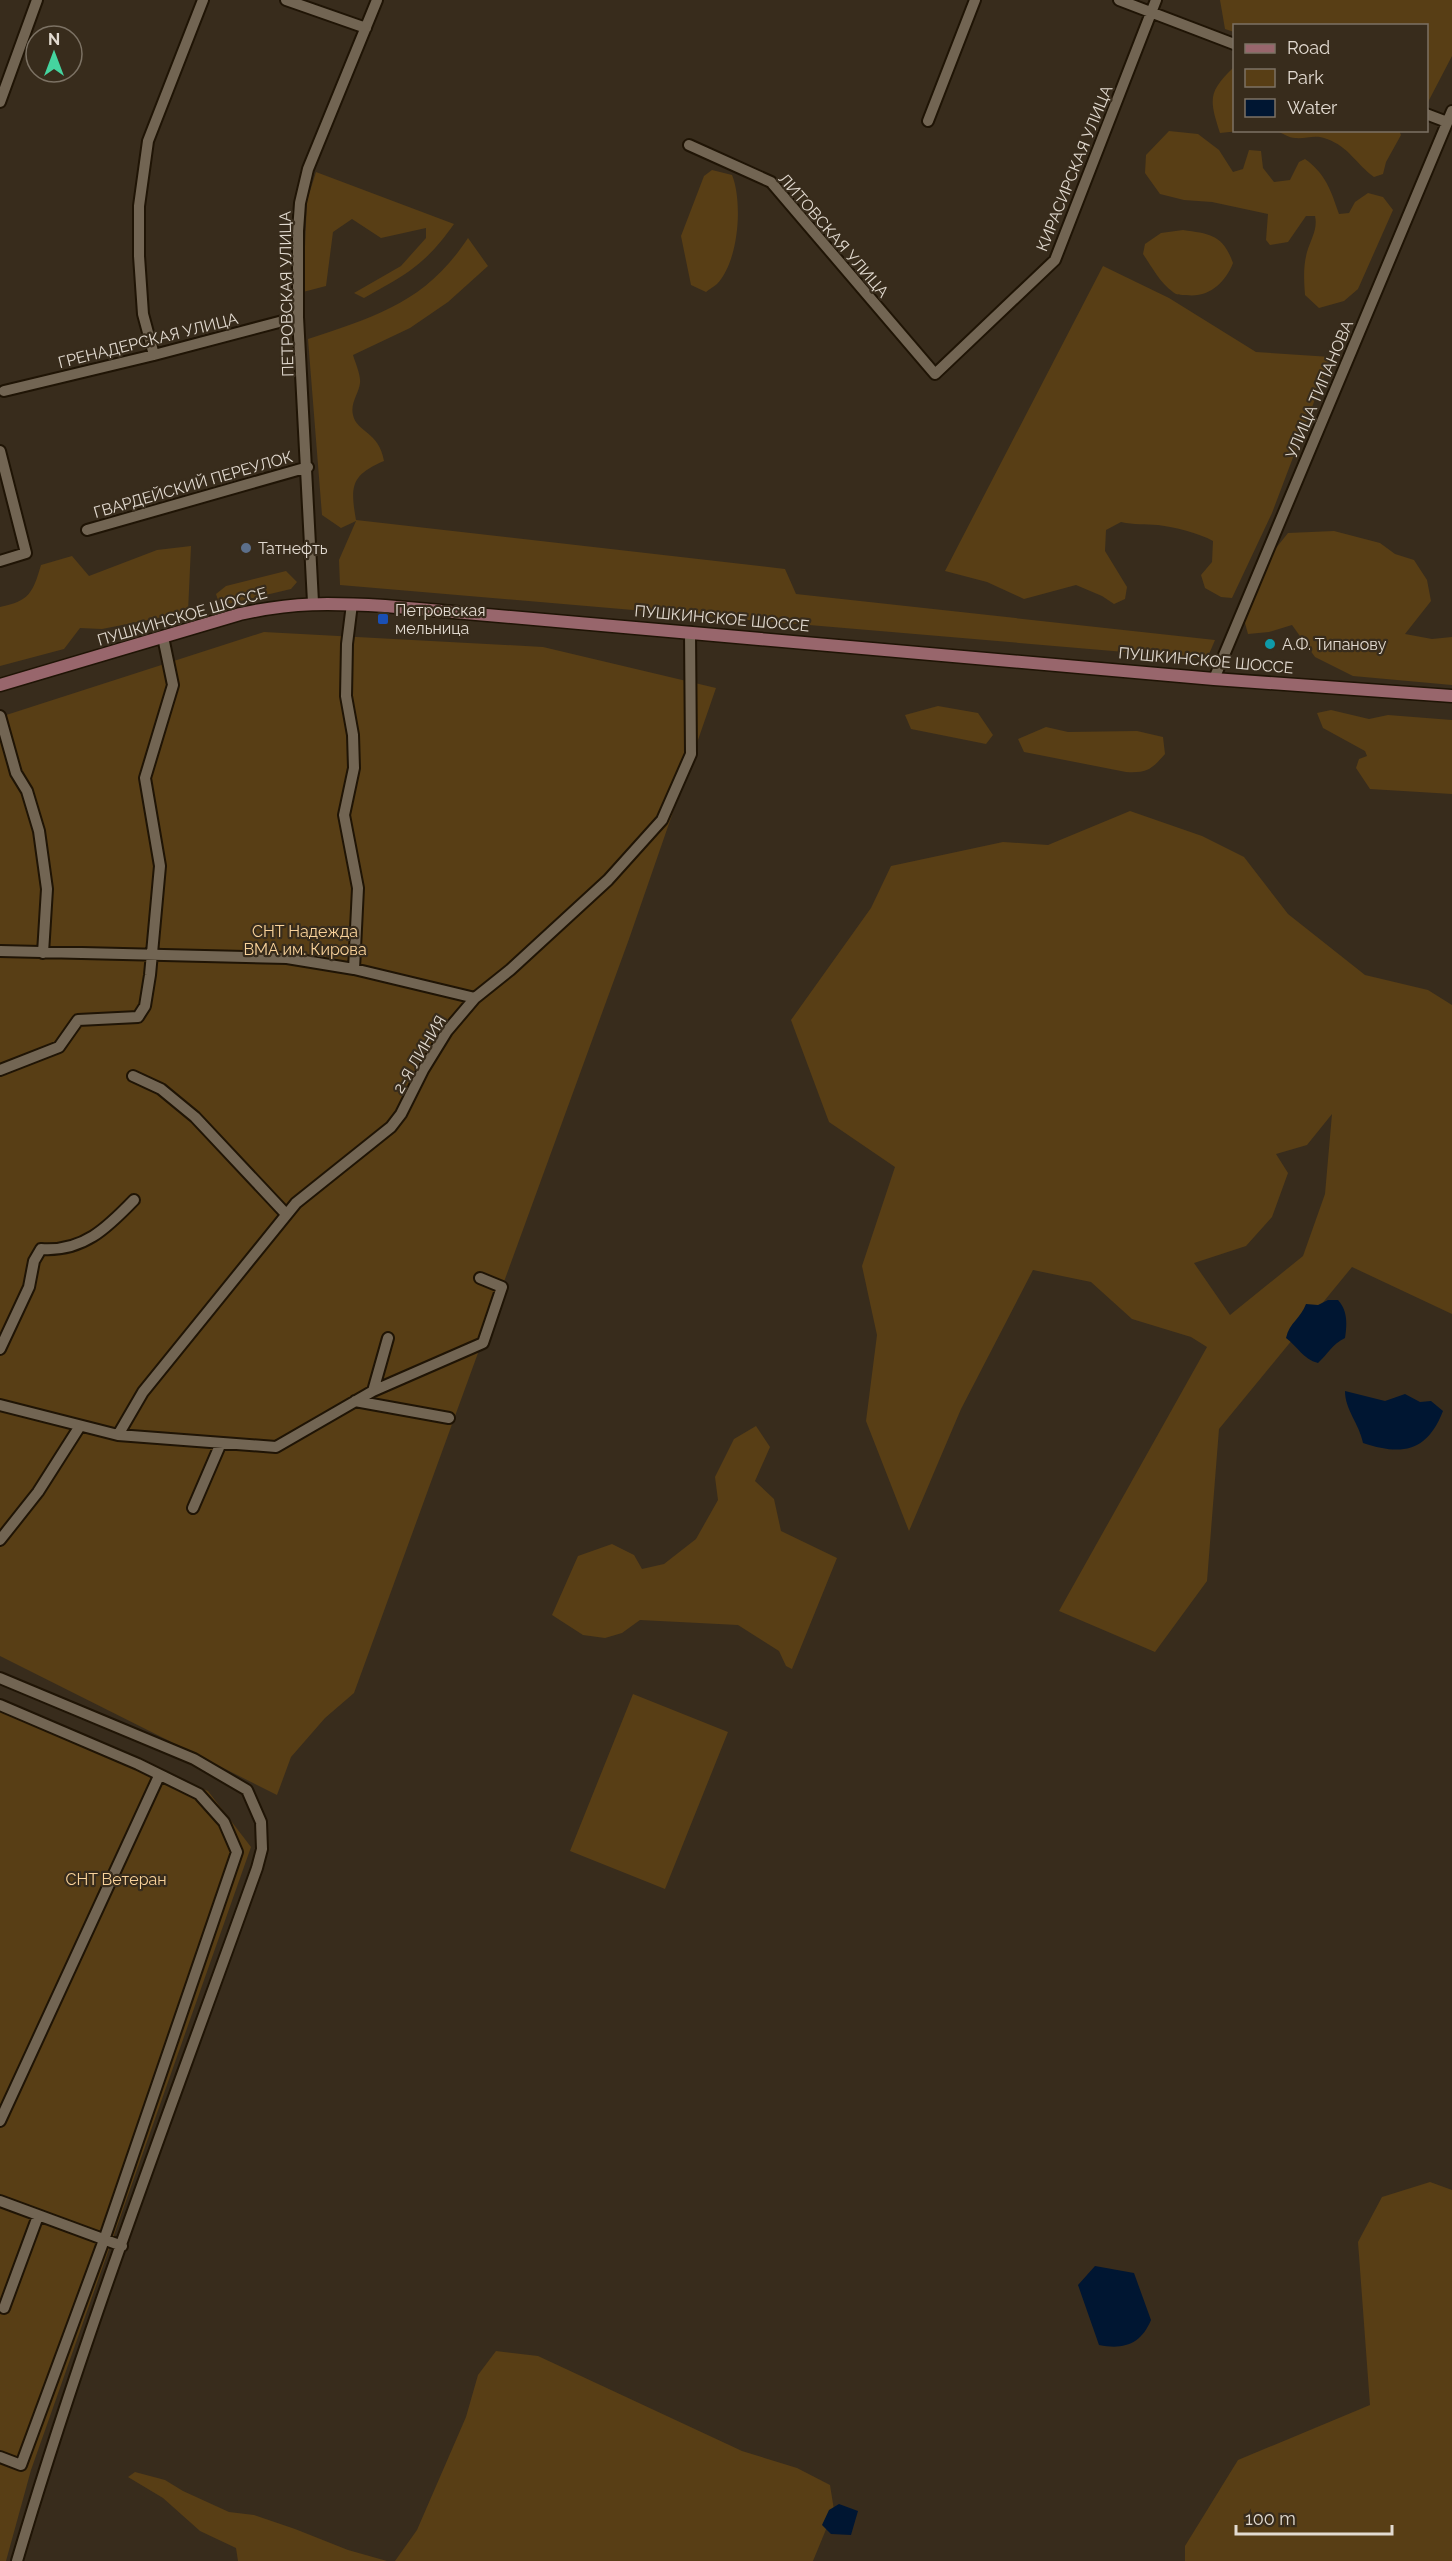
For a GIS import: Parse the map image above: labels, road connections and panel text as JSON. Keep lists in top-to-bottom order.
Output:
{
  "streets": {
    "main road": ["ПУШКИНСКОЕ ШОССЕ"],
    "street": [
      "КИРАСИРСКАЯ УЛИЦА",
      "ЛИТОВСКАЯ УЛИЦА",
      "ПЕТРОВСКАЯ УЛИЦА",
      "ГРЕНАДЕРСКАЯ УЛИЦА",
      "УЛИЦА ТИПАНОВА",
      "ГВАРДЕЙСКИЙ ПЕРЕУЛОК",
      "2-Я ЛИНИЯ"
    ]
  },
  "crossings": [
    ["КИРАСИРСКАЯ УЛИЦА", "ЛИТОВСКАЯ УЛИЦА"],
    ["ПЕТРОВСКАЯ УЛИЦА", "ГРЕНАДЕРСКАЯ УЛИЦА"],
    ["ПЕТРОВСКАЯ УЛИЦА", "ГВАРДЕЙСКИЙ ПЕРЕУЛОК"],
    ["ПЕТРОВСКАЯ УЛИЦА", "ПУШКИНСКОЕ ШОССЕ"],
    ["УЛИЦА ТИПАНОВА", "ПУШКИНСКОЕ ШОССЕ"],
    ["ПУШКИНСКОЕ ШОССЕ", "2-Я ЛИНИЯ"]
  ],
  "parks": ["СНТ Надежда ВМА им. Кирова", "СНТ Ветеран"],
  "places": {
    "other": ["Татнефть", "А.Ф. Типанову"],
    "transit": ["Петровская мельница"]
  },
  "legend": ["Road", "Park", "Water"],
  "scale_bar": "100 m",
  "north": "top"
}
